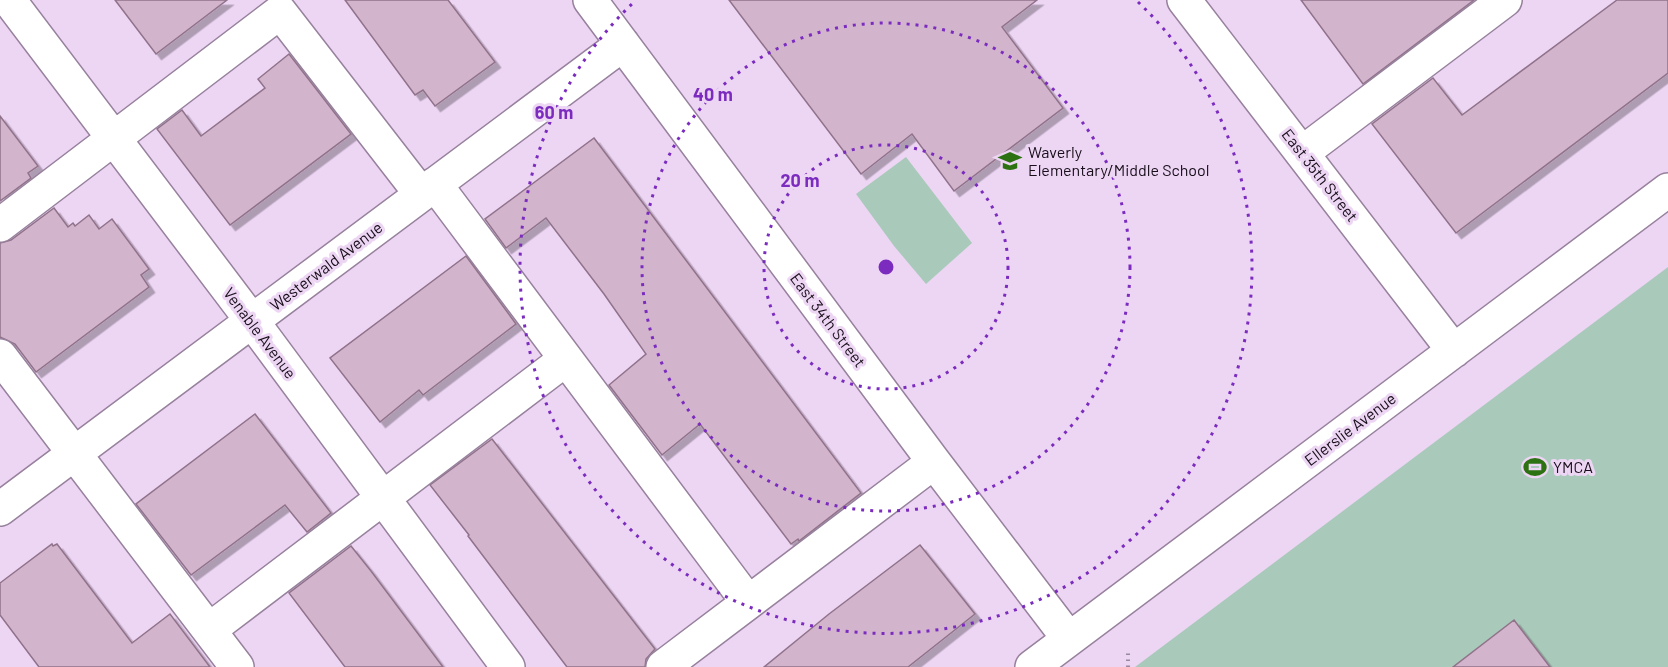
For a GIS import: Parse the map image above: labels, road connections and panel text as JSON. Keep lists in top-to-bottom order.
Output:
{
  "streets": {
    "street": [
      "East 35th Street",
      "Westerwald Avenue",
      "East 34th Street",
      "Venable Avenue",
      "Ellerslie Avenue"
    ]
  },
  "crossings": [
    ["East 35th Street", "Ellerslie Avenue"],
    ["Westerwald Avenue", "East 34th Street"],
    ["Westerwald Avenue", "Venable Avenue"],
    ["East 34th Street", "Ellerslie Avenue"]
  ],
  "places": {
    "school or university": ["Waverly Elementary/Middle School"],
    "sports": ["YMCA"]
  },
  "rings": ["40 m", "60 m", "20 m"]
}
